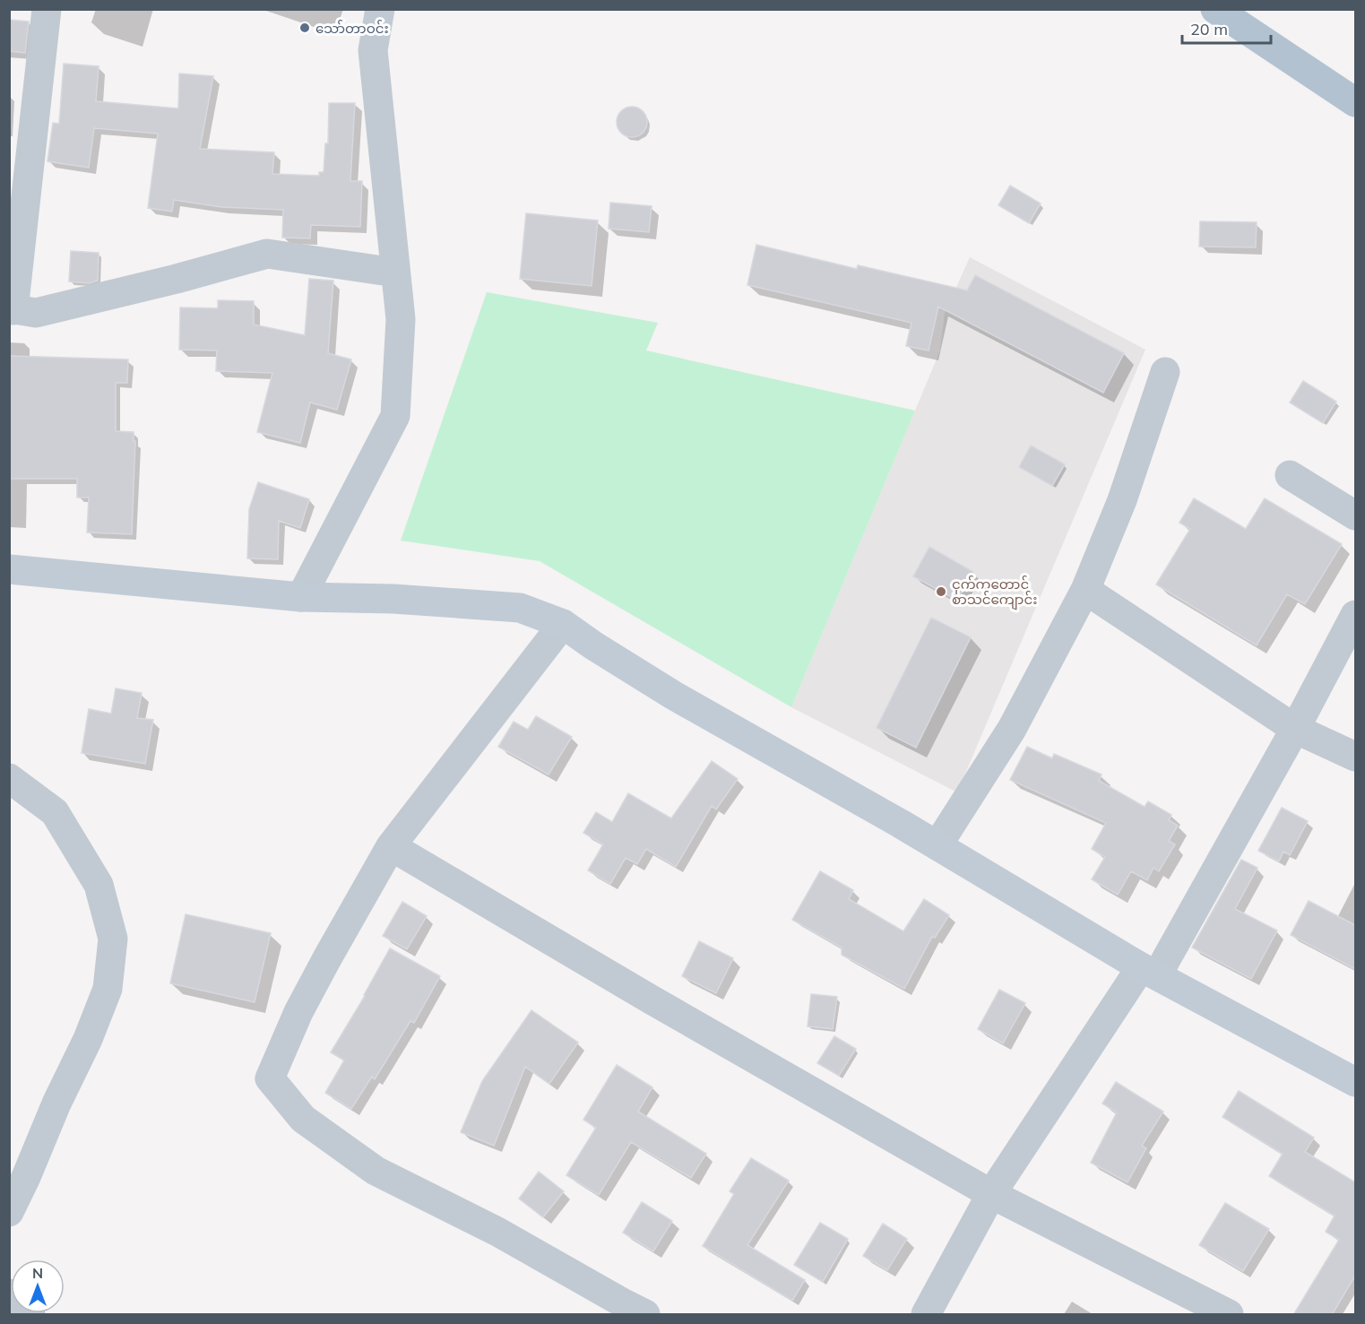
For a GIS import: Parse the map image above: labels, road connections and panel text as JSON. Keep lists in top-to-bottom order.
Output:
{
  "places": ["သော်တာဝင်း", "ငှက်ကတောင် စာသင်ကျောင်း"],
  "scale_bar": "20 m",
  "north": "top"
}
